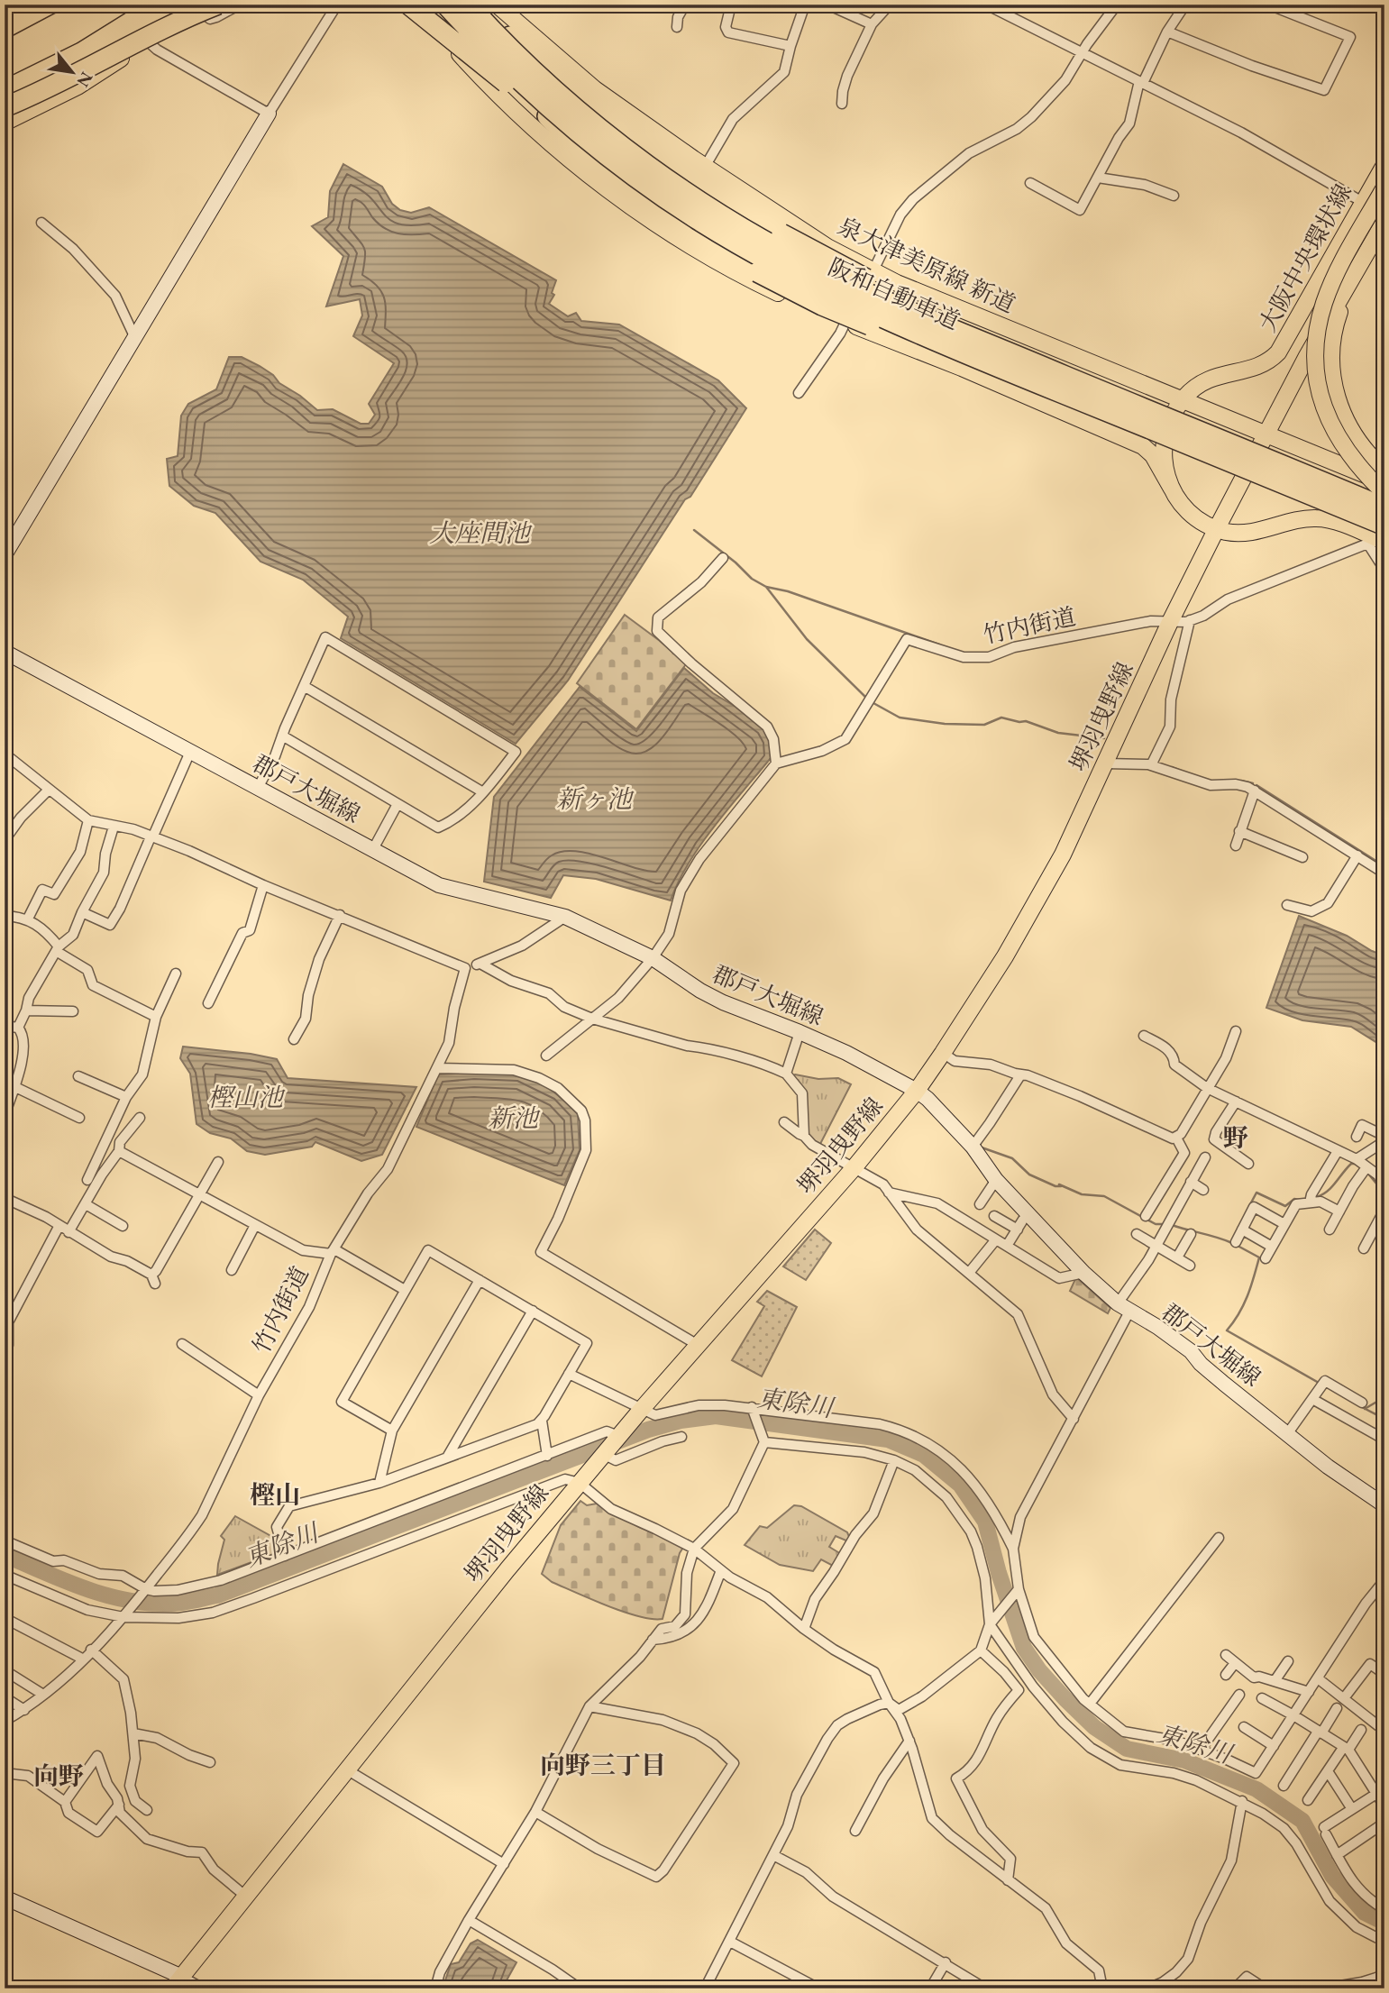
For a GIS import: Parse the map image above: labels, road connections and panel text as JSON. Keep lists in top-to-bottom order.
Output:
{
  "streets": {
    "highway": ["阪和自動車道"],
    "main road": [
      "大阪中央環状線",
      "泉大津美原線 新道",
      "堺羽曳野線",
      "郡戸大堀線"
    ],
    "street": ["竹内街道"]
  },
  "crossings": [
    ["大阪中央環状線", "泉大津美原線 新道"],
    ["大阪中央環状線", "阪和自動車道"],
    ["大阪中央環状線", "竹内街道"],
    ["大阪中央環状線", "堺羽曳野線"],
    ["泉大津美原線 新道", "堺羽曳野線"],
    ["阪和自動車道", "竹内街道"],
    ["竹内街道", "堺羽曳野線"],
    ["堺羽曳野線", "郡戸大堀線"]
  ],
  "districts": [
    "野",
    "樫山",
    "向野三丁目",
    "向野"
  ],
  "water": [
    "大座間池",
    "新ヶ池",
    "樫山池",
    "新池",
    "東除川"
  ],
  "north": "bottom right"
}
